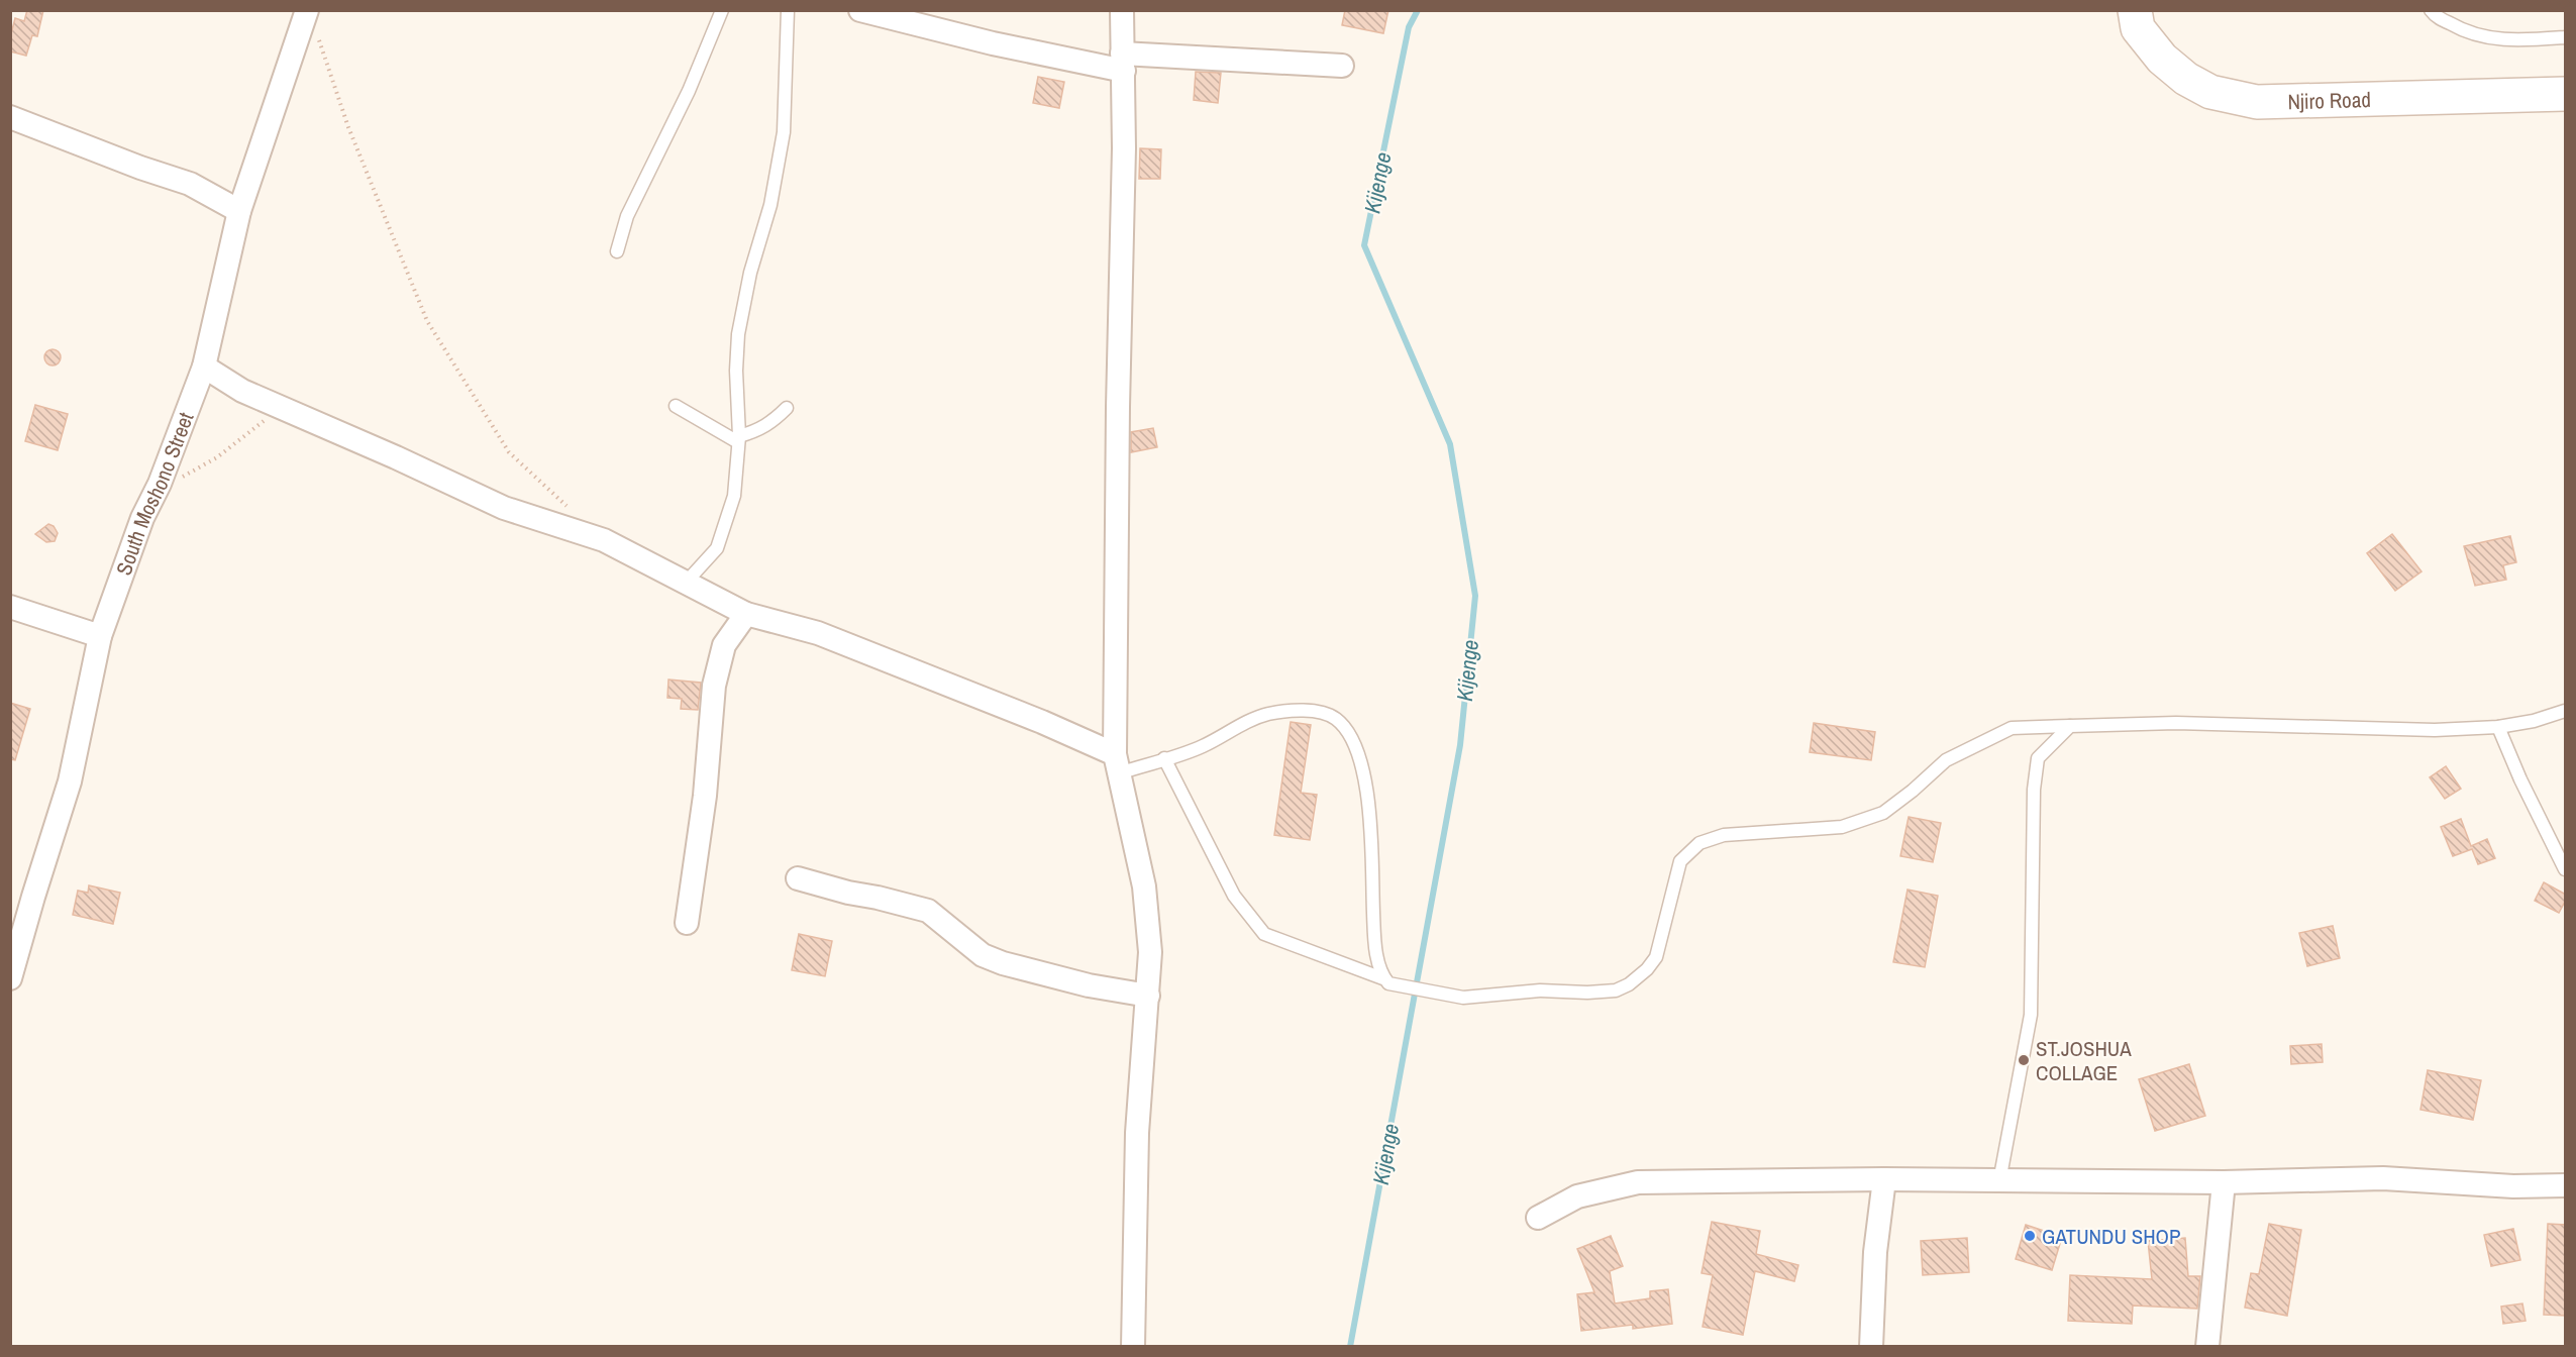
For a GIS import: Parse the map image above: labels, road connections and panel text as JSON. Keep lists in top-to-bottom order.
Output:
{
  "streets": {
    "street": ["Njiro Road", "South Moshono Street"]
  },
  "water": ["Kijenge"],
  "places": ["ST.JOSHUA COLLAGE", "GATUNDU SHOP"]
}
